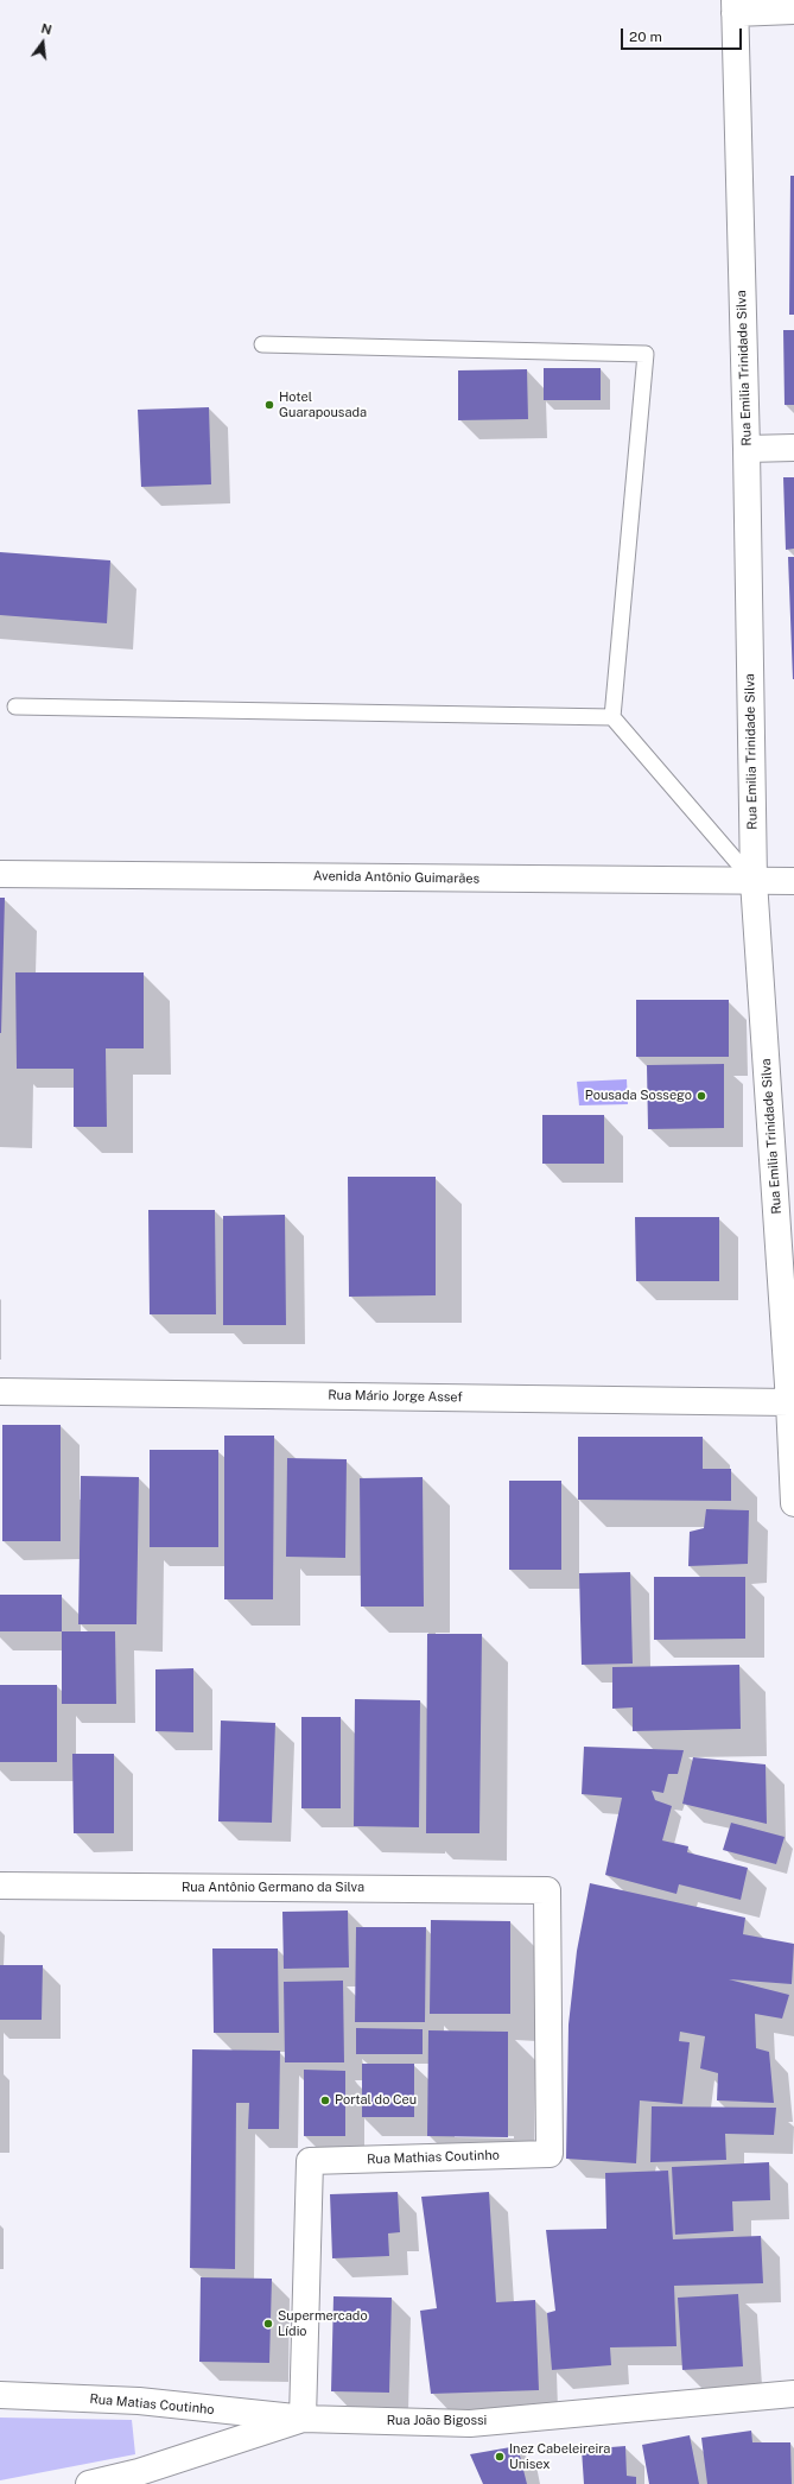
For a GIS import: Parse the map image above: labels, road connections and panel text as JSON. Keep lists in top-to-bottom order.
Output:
{
  "streets": {
    "street": [
      "Rua Emilia Trinidade Silva",
      "Avenida Antônio Guimarães",
      "Rua Mário Jorge Assef",
      "Rua Antônio Germano da Silva",
      "Rua Mathias Coutinho",
      "Rua Matias Coutinho",
      "Rua João Bigossi"
    ]
  },
  "crossings": [
    ["Rua Emilia Trinidade Silva", "Avenida Antônio Guimarães"],
    ["Rua Emilia Trinidade Silva", "Rua Mário Jorge Assef"],
    ["Rua Antônio Germano da Silva", "Rua Mathias Coutinho"],
    ["Rua Mathias Coutinho", "Rua Matias Coutinho"],
    ["Rua Mathias Coutinho", "Rua João Bigossi"],
    ["Rua Matias Coutinho", "Rua João Bigossi"]
  ],
  "places": [
    "Hotel Guarapousada",
    "Pousada Sossego",
    "Portal do Ceu",
    "Supermercado Lídio",
    "Inez Cabeleireira Unisex"
  ],
  "scale_bar": "20 m",
  "north": "top"
}
